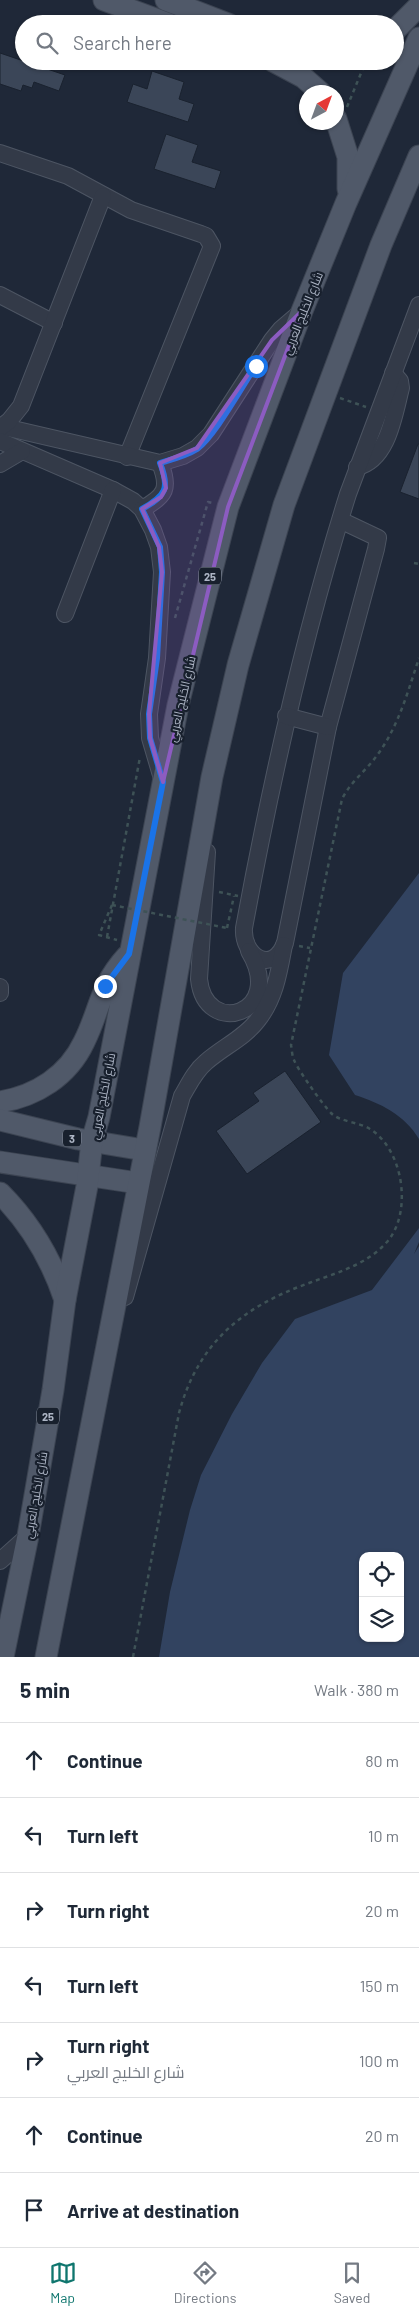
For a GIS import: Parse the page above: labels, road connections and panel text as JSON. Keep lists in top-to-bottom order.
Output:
{
  "streets": {
    "main road": ["شارع الخليج العربي", "25", "3"]
  },
  "crossings": [
    ["شارع الخليج العربي", "3"]
  ],
  "north": "top right",
  "page": {
    "search": "Search here",
    "heading": ["5 min", "Walk · 380 m"],
    "list": [
      ["Continue", "80 m"],
      ["Turn left", "10 m"],
      ["Turn right", "20 m"],
      ["Turn left", "150 m"],
      ["Turn right", "شارع الخليج العربي", "100 m"],
      ["Continue", "20 m"],
      "Arrive at destination"
    ],
    "nav": ["Map", "Directions", "Saved"]
  }
}
